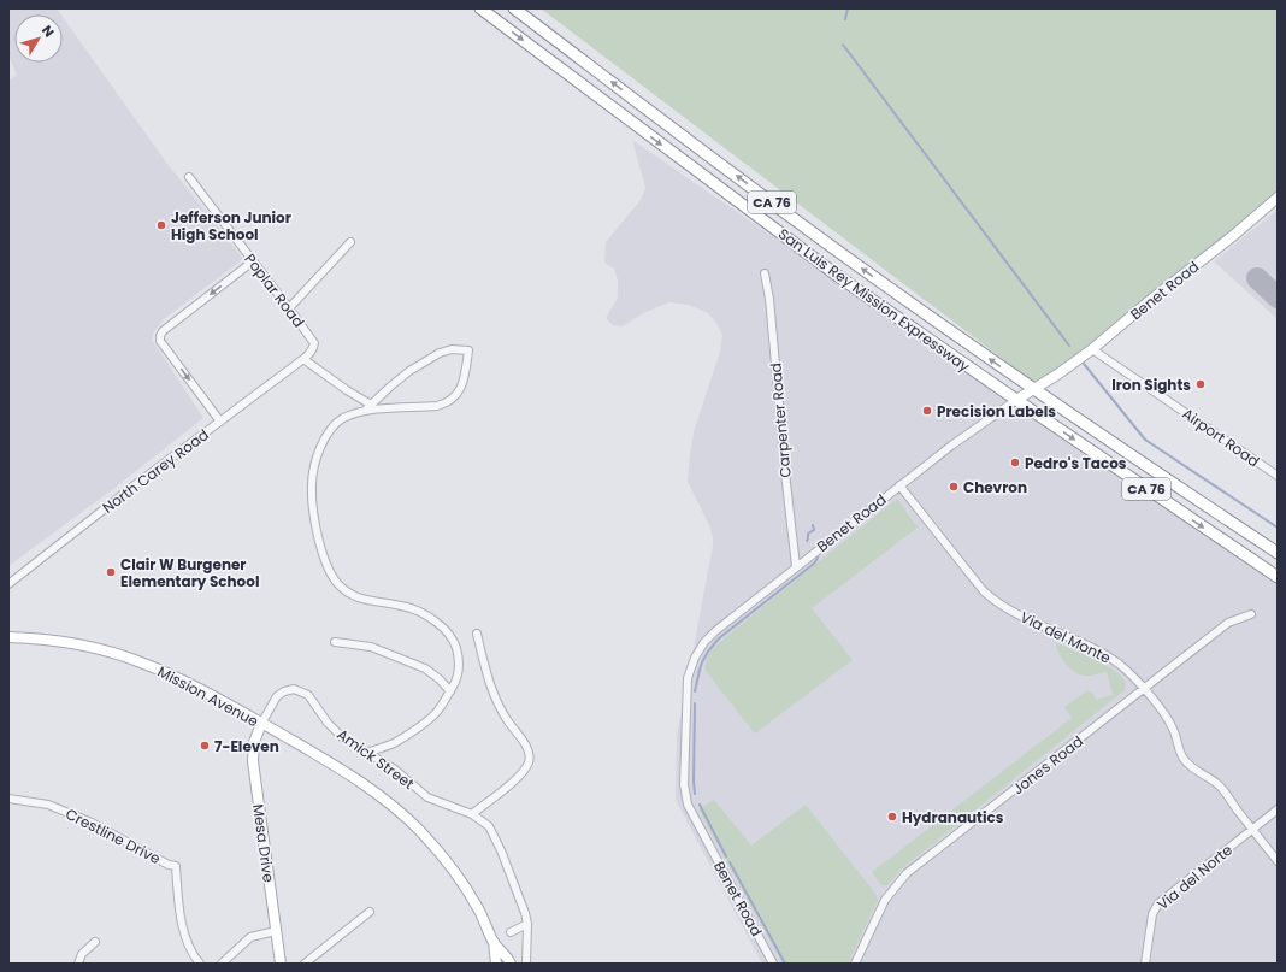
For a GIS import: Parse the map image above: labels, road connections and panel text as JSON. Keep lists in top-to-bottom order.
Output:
{
  "streets": {
    "highway": ["CA 76", "San Luis Rey Mission Expressway"],
    "main road": ["Benet Road", "Mission Avenue", "Mesa Drive"],
    "street": [
      "Poplar Road",
      "Carpenter Road",
      "Airport Road",
      "North Carey Road",
      "Via del Monte",
      "Amick Street",
      "Jones Road",
      "Crestline Drive",
      "Via del Norte"
    ]
  },
  "crossings": [
    ["Poplar Road", "North Carey Road"],
    ["Benet Road", "San Luis Rey Mission Expressway"],
    ["Benet Road", "Carpenter Road"],
    ["Benet Road", "Airport Road"],
    ["Benet Road", "Via del Monte"],
    ["Via del Monte", "Jones Road"],
    ["Via del Monte", "Via del Norte"],
    ["Mission Avenue", "Amick Street"],
    ["Mission Avenue", "Mesa Drive"],
    ["Amick Street", "Mesa Drive"]
  ],
  "places": [
    "Jefferson Junior High School",
    "Iron Sights",
    "Precision Labels",
    "Pedro's Tacos",
    "Chevron",
    "Clair W Burgener Elementary School",
    "7-Eleven",
    "Hydranautics"
  ],
  "north": "top right"
}
